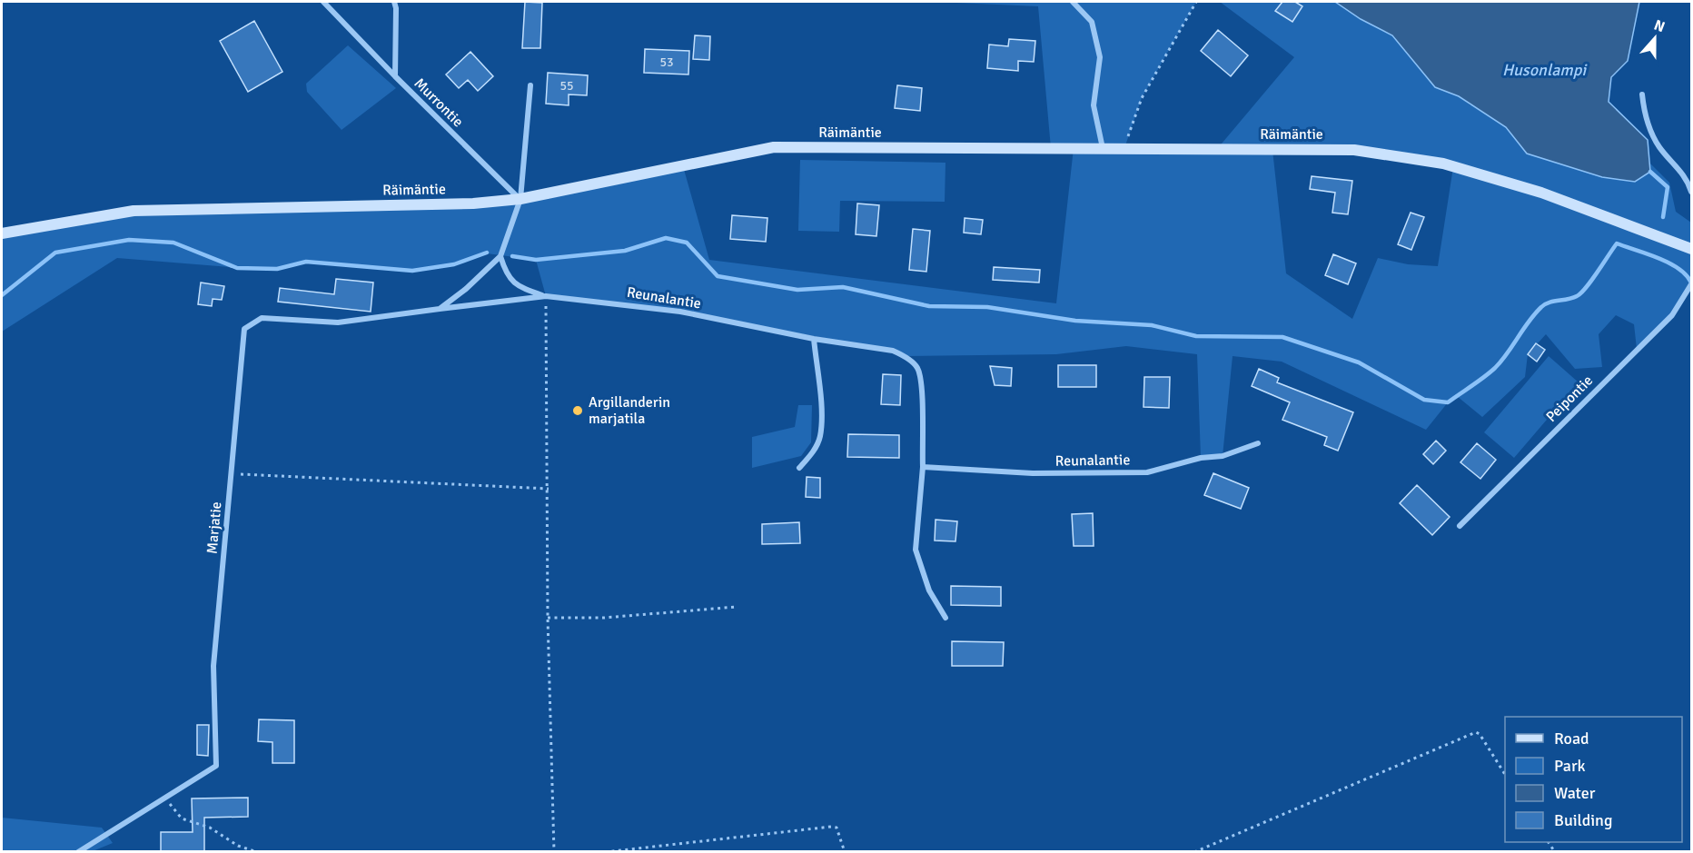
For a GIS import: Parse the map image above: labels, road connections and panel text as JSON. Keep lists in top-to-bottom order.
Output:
{
  "streets": {
    "street": [
      "Murrontie",
      "Räimäntie",
      "Reunalantie",
      "Peipontie",
      "Marjatie"
    ]
  },
  "crossings": [
    ["Murrontie", "Räimäntie"],
    ["Reunalantie", "Marjatie"]
  ],
  "water": ["Husonlampi"],
  "places": ["Argillanderin marjatila"],
  "house_numbers": ["53", "55"],
  "legend": [
    "Road",
    "Park",
    "Water",
    "Building"
  ],
  "north": "top"
}
